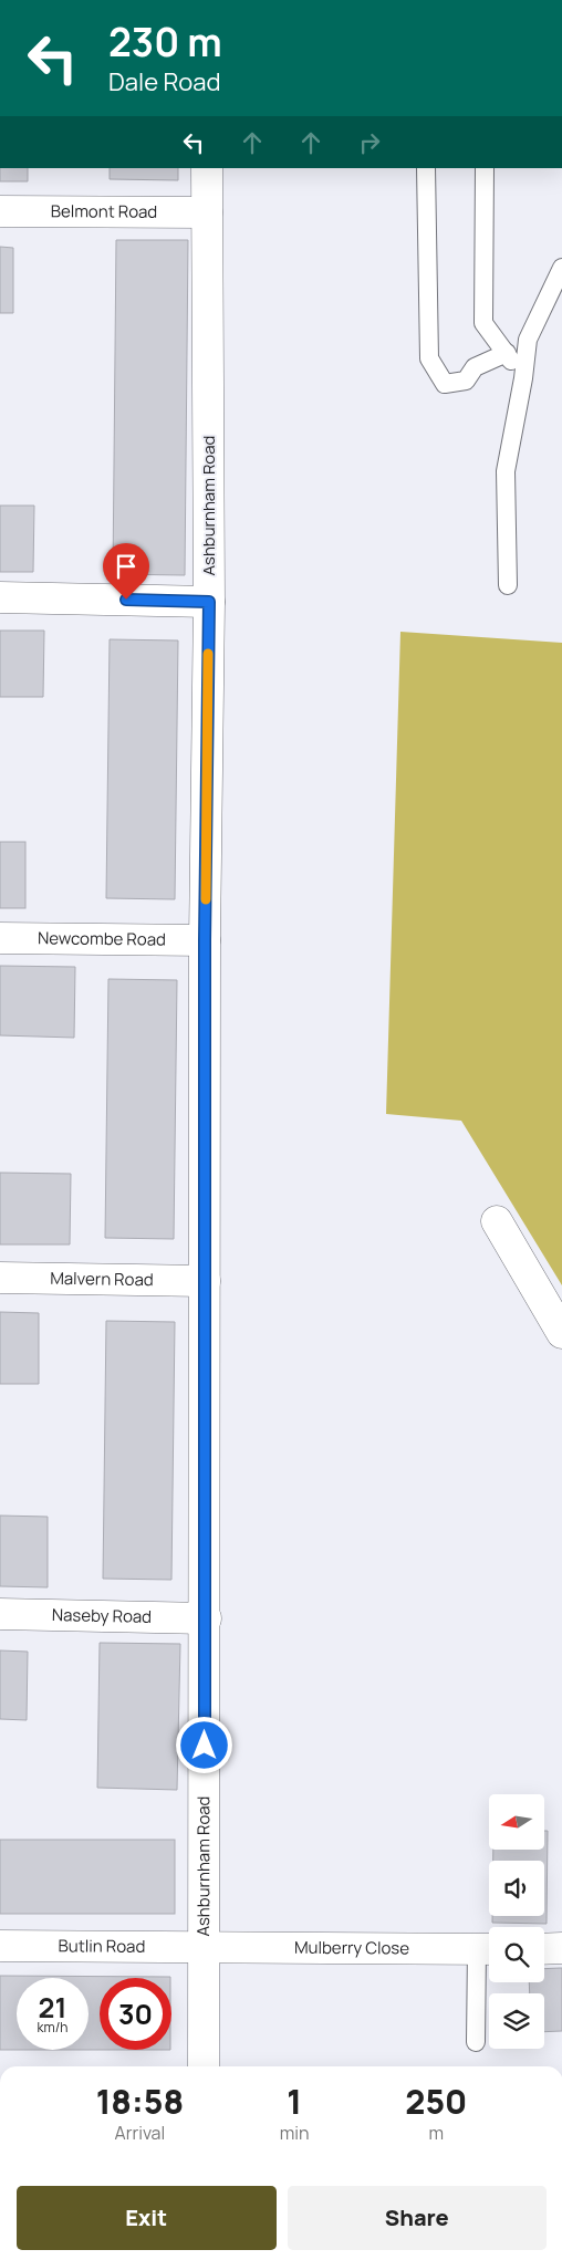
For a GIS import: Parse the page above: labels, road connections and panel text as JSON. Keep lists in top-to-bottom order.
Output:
{
  "streets": {
    "street": [
      "Belmont Road",
      "Ashburnham Road",
      "Newcombe Road",
      "Malvern Road",
      "Naseby Road",
      "Butlin Road",
      "Mulberry Close"
    ]
  },
  "crossings": [
    ["Belmont Road", "Ashburnham Road"],
    ["Ashburnham Road", "Newcombe Road"],
    ["Ashburnham Road", "Malvern Road"],
    ["Ashburnham Road", "Naseby Road"],
    ["Ashburnham Road", "Butlin Road"],
    ["Ashburnham Road", "Mulberry Close"],
    ["Butlin Road", "Mulberry Close"]
  ],
  "north": "left",
  "page": {
    "turn": ["230 m", "Dale Road"],
    "speed": "21 km/h",
    "limit": "30",
    "eta": [
      "18:58",
      "Arrival",
      "1",
      "min",
      "250",
      "m"
    ],
    "buttons": ["Exit", "Share"]
  }
}
